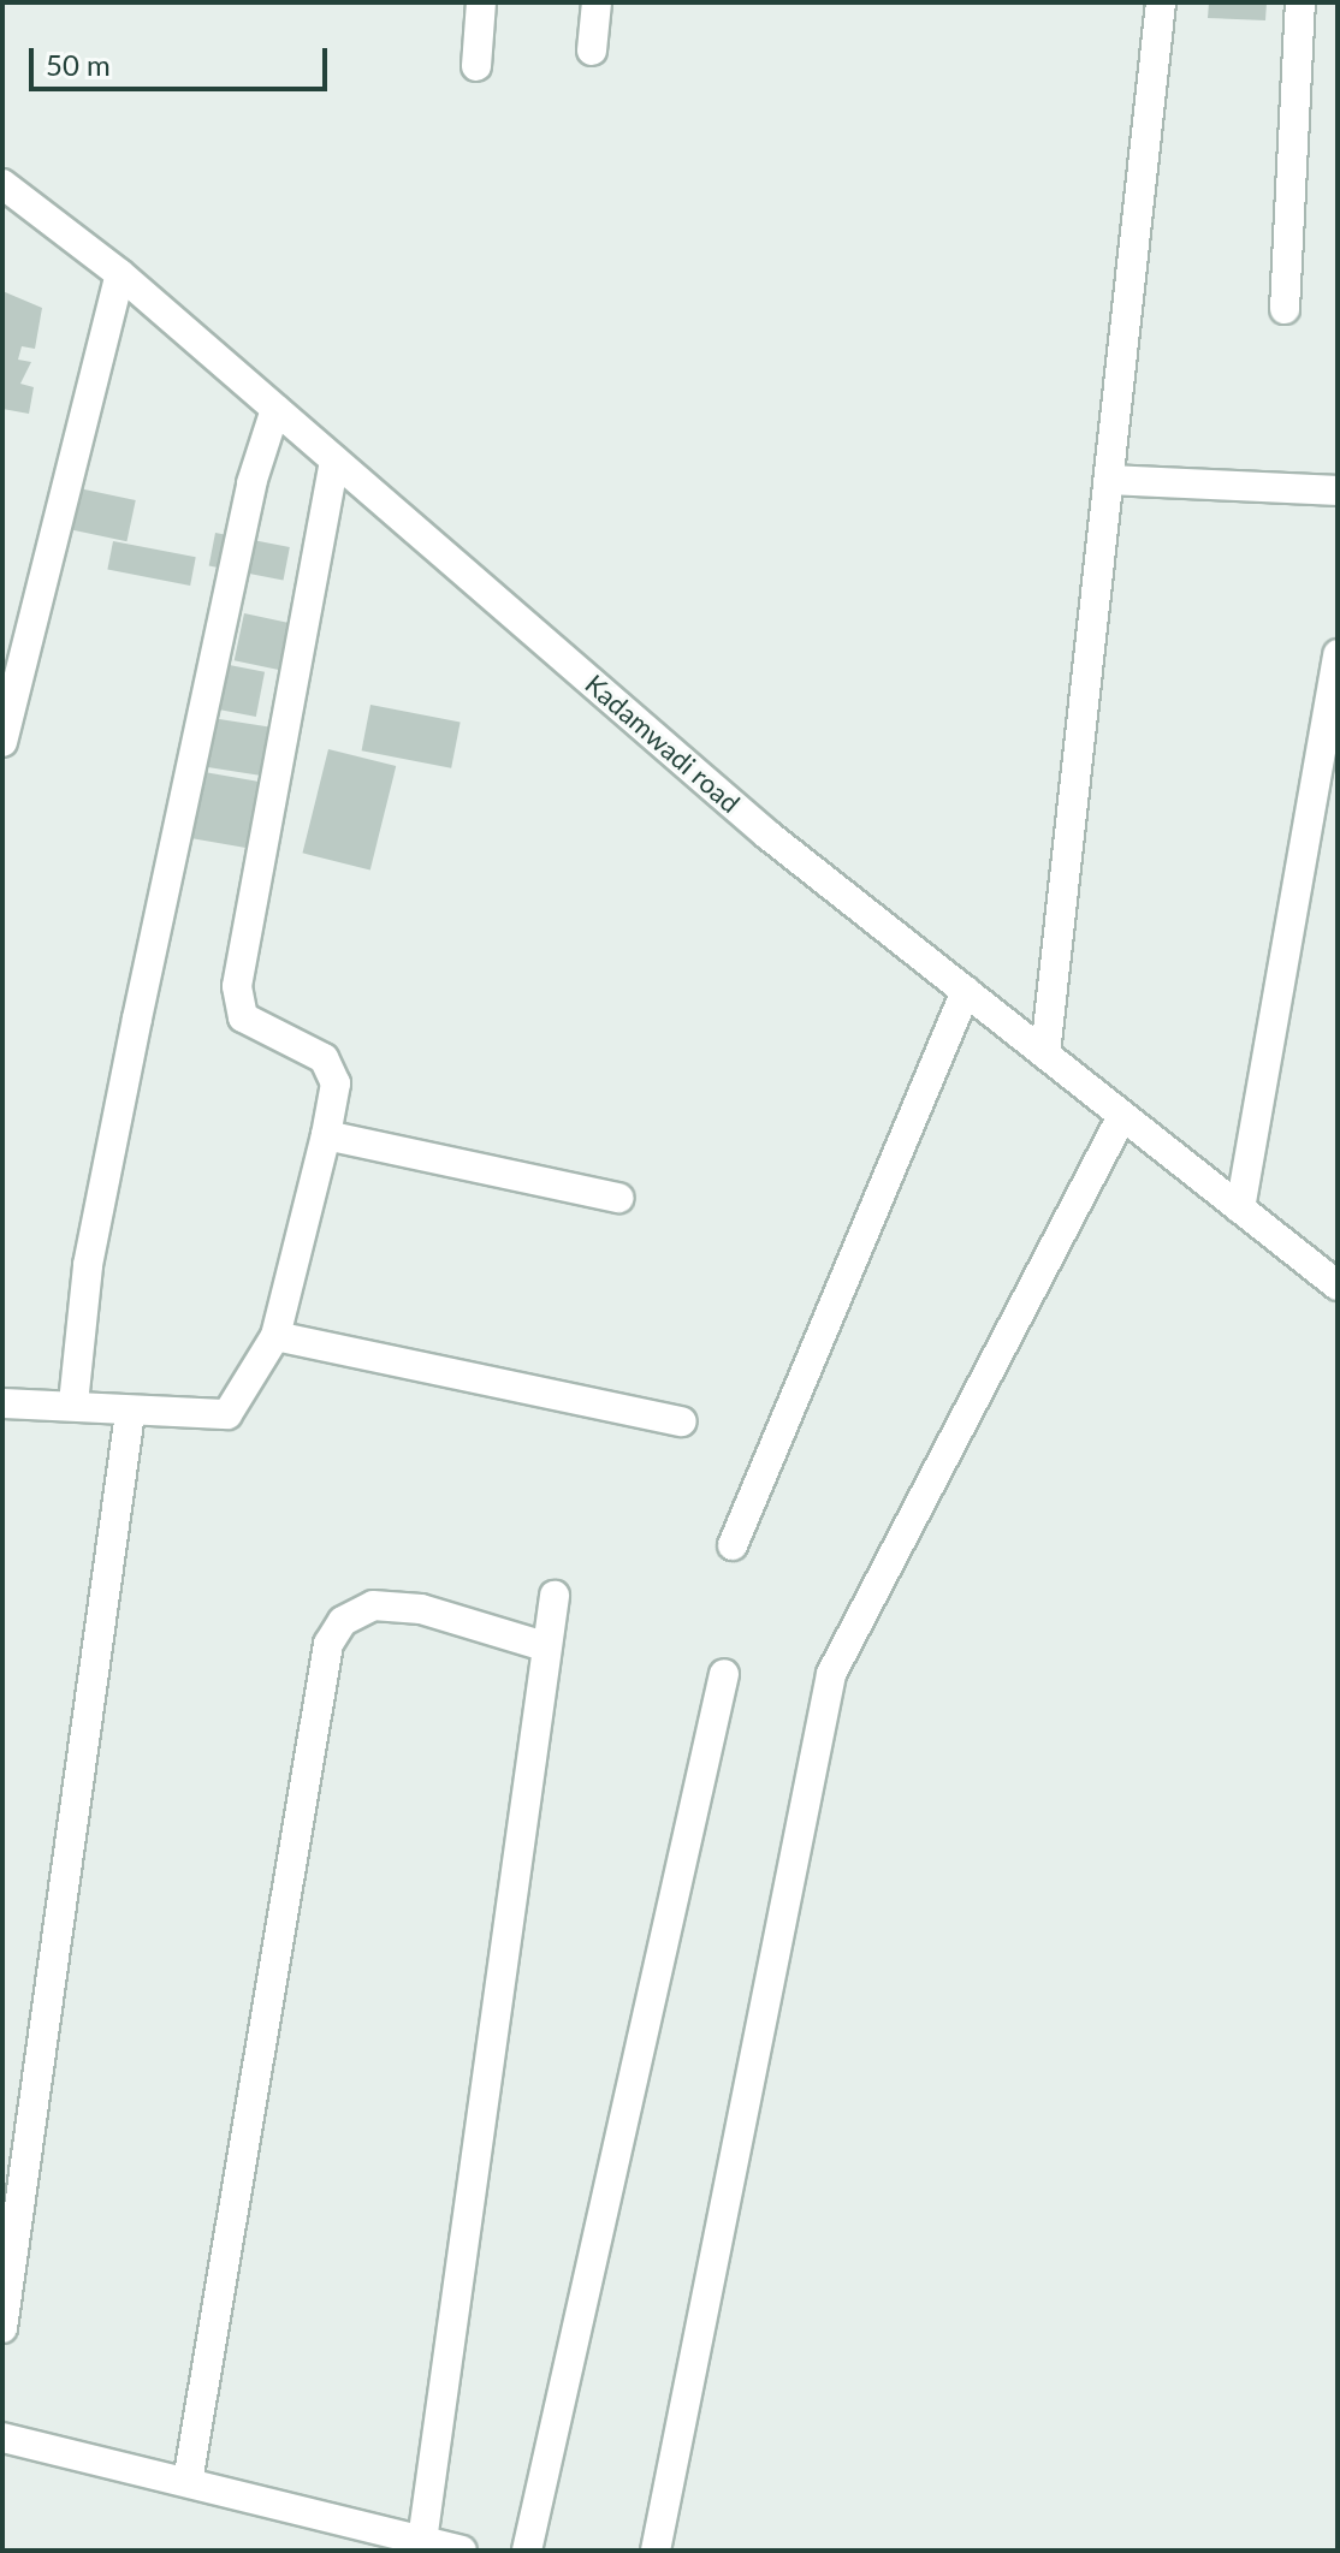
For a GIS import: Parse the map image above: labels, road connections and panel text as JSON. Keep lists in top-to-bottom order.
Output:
{
  "streets": {
    "street": ["Kadamwadi road"]
  },
  "scale_bar": "50 m"
}
